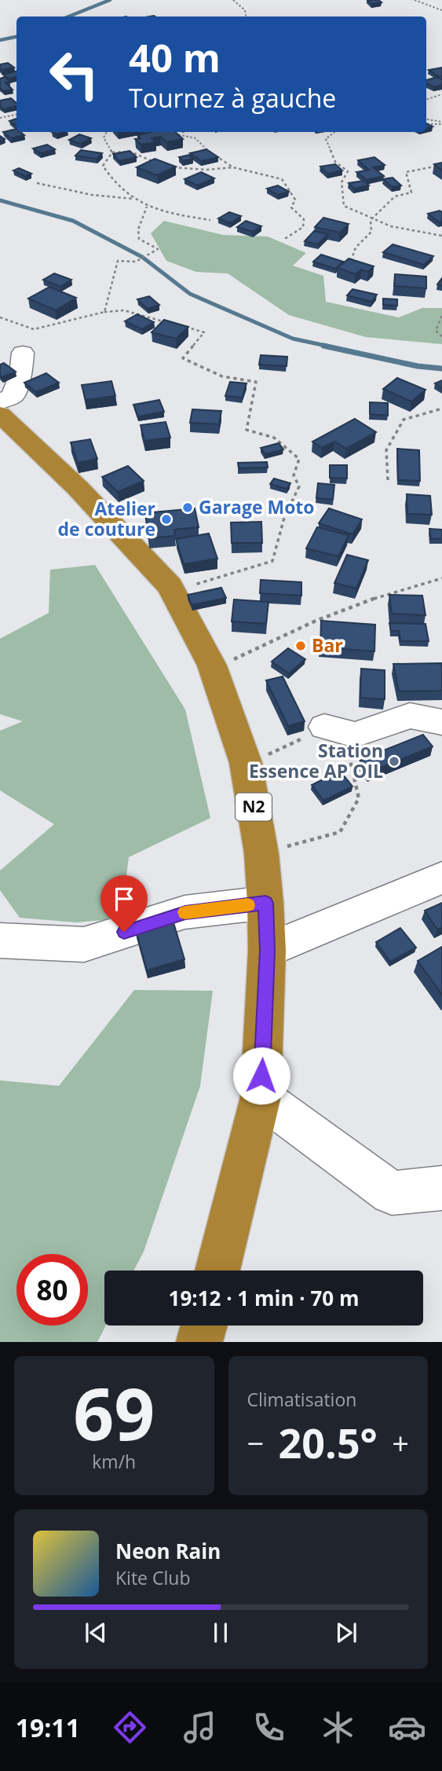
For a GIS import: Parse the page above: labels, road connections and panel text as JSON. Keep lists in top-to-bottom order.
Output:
{
  "streets": {
    "highway": ["N2"]
  },
  "places": [
    "Garage Moto",
    "Atelier de couture",
    "Bar",
    "Station Essence AP OIL"
  ],
  "page": {
    "turn": ["40 m", "Tournez à gauche"],
    "limit": "80",
    "trip": "19:12 · 1 min · 70 m",
    "tile": [
      ["69", "km/h"],
      "Climatisation"
    ],
    "heat": ["−", "20.5°", "+"],
    "song": ["Neon Rain", "Kite Club"],
    "tabs": "19:11"
  }
}
